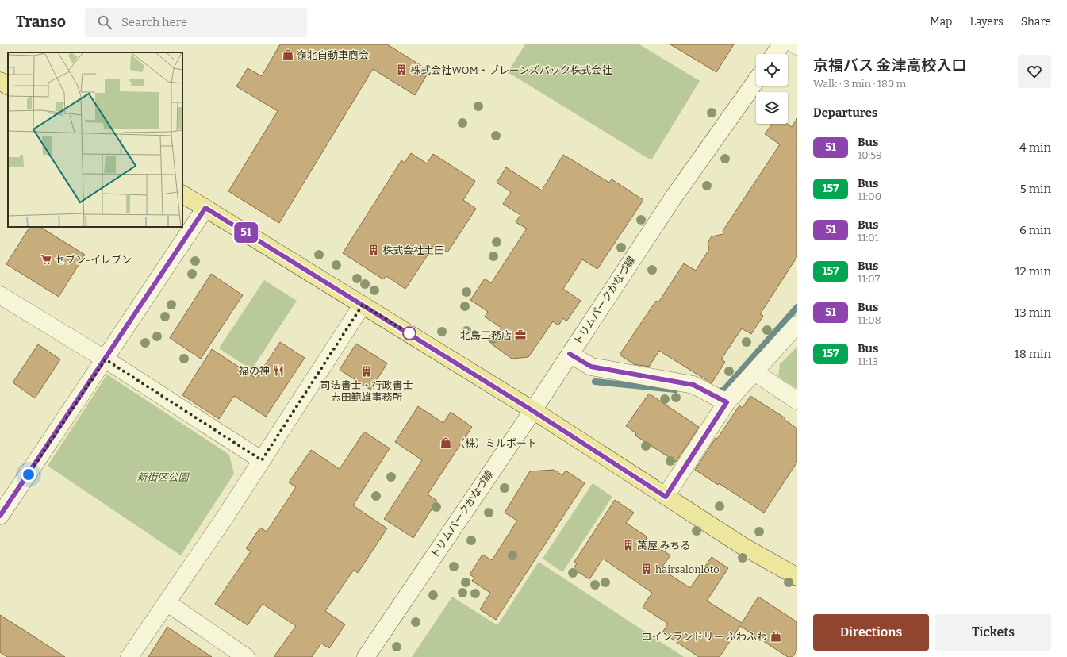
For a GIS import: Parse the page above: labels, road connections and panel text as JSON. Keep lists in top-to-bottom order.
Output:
{
  "streets": {
    "street": ["トリムパークかなづ線"]
  },
  "parks": ["新街区公園"],
  "places": {
    "shop": ["嶺北自動車商会", "（株）ミルポート", "コインランドリー ふわふわ"],
    "building": [
      "株式会社WOM・ブレーンズパック株式会社",
      "株式会社土田",
      "司法書士・行政書士 志田範雄事務所",
      "萬屋 みちる",
      "hairsalonloto"
    ],
    "supermarket": ["セブン-イレブン"],
    "office": ["北島工務店"],
    "restaurant": ["福の神"]
  },
  "lines": ["bus line 51"],
  "page": {
    "header": "Transo",
    "search": "Search here",
    "nav": ["Map", "Layers", "Share"],
    "on_map": "51",
    "heading": [
      ["京福バス 金津高校入口", "Walk · 3 min · 180 m"],
      "Departures"
    ],
    "list": [
      {
        "mark": "51",
        "name": "Bus",
        "note": "10:59",
        "value": "4 min"
      },
      {
        "mark": "157",
        "name": "Bus",
        "note": "11:00",
        "value": "5 min"
      },
      {
        "mark": "51",
        "name": "Bus",
        "note": "11:01",
        "value": "6 min"
      },
      {
        "mark": "157",
        "name": "Bus",
        "note": "11:07",
        "value": "12 min"
      },
      {
        "mark": "51",
        "name": "Bus",
        "note": "11:08",
        "value": "13 min"
      },
      {
        "mark": "157",
        "name": "Bus",
        "note": "11:13",
        "value": "18 min"
      }
    ],
    "buttons": ["Directions", "Tickets"]
  }
}
